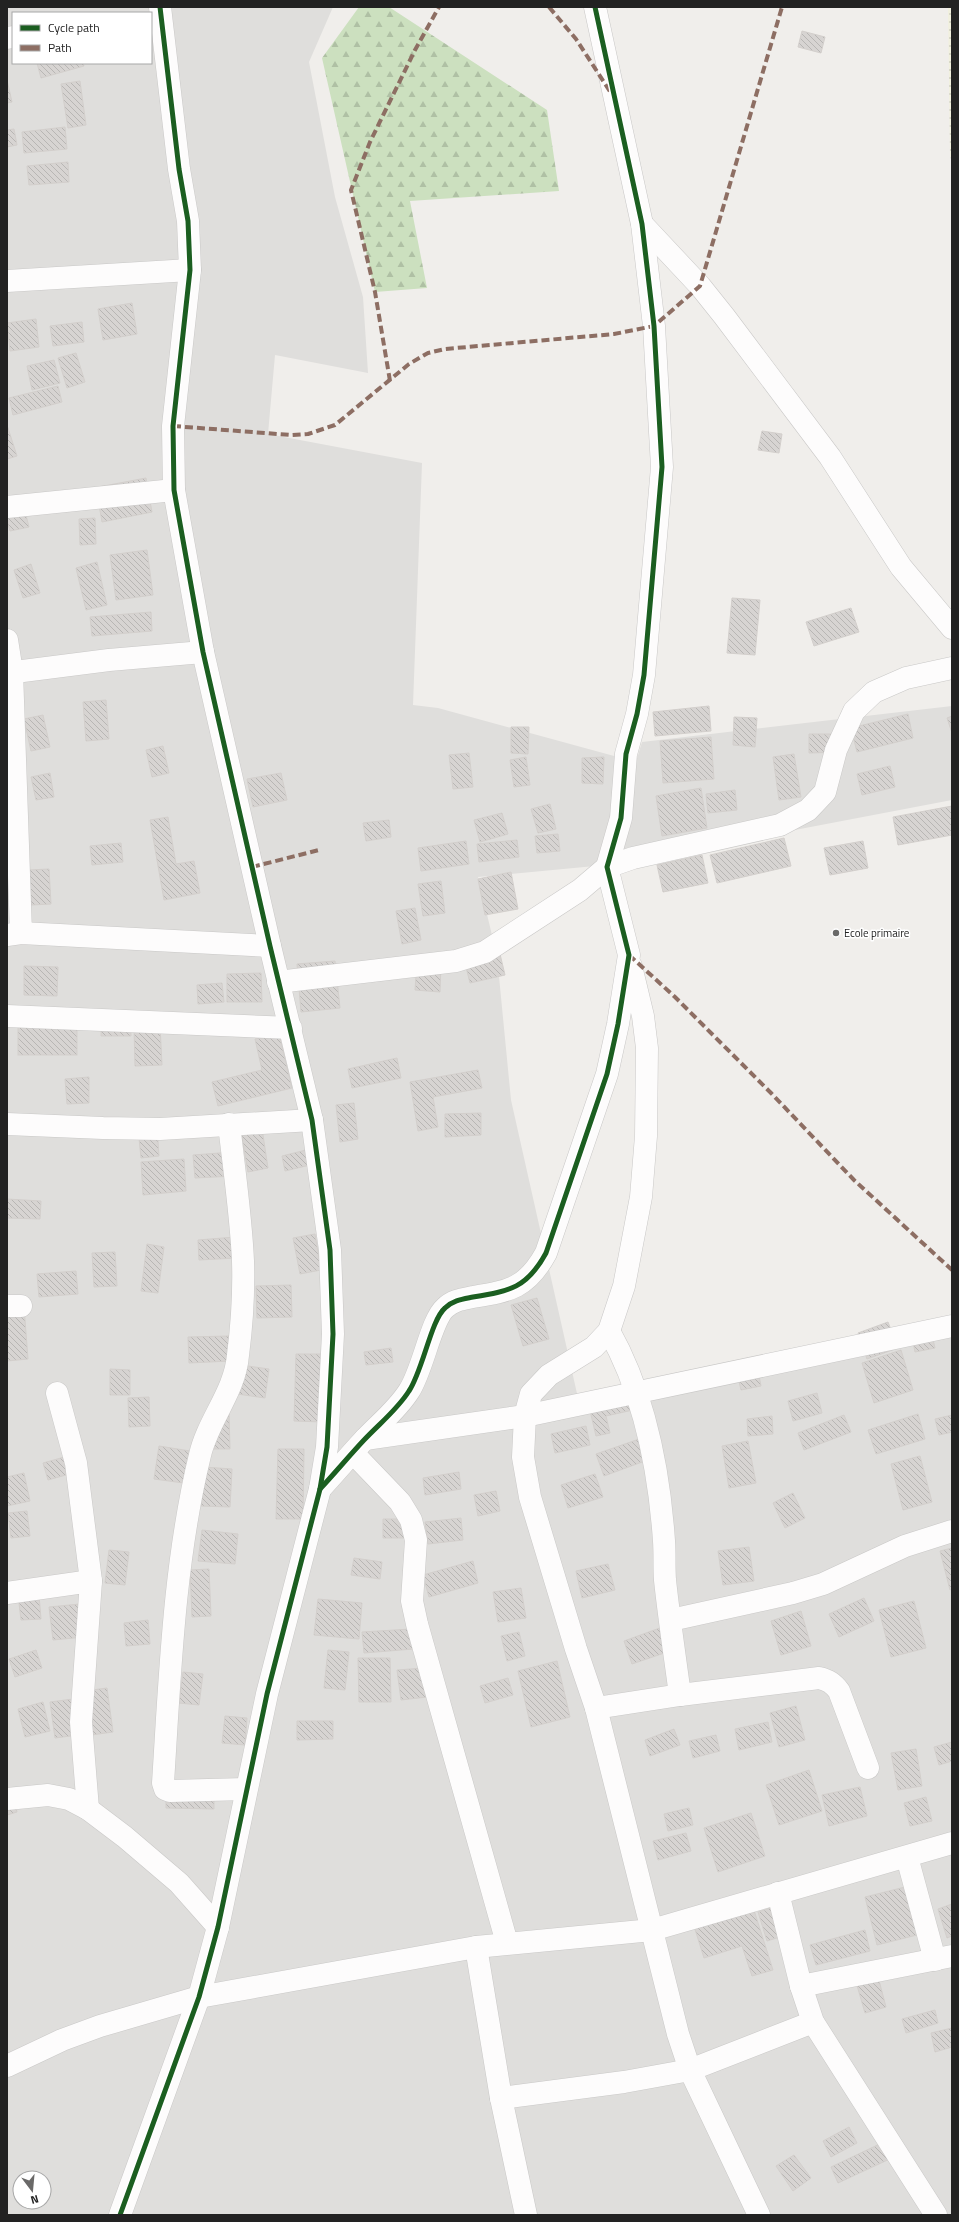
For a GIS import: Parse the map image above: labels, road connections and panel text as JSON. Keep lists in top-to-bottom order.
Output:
{
  "places": ["Ecole primaire"],
  "legend": ["Cycle path", "Path"],
  "north": "bottom"
}
